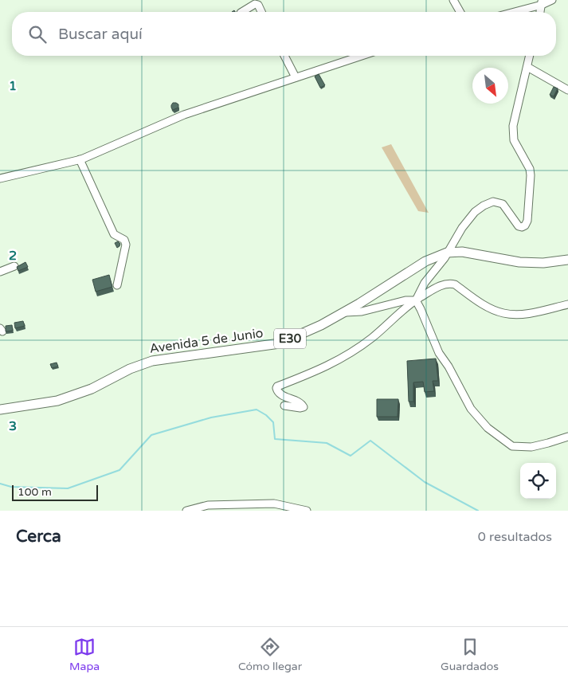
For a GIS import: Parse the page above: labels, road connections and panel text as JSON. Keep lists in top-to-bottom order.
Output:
{
  "streets": {
    "main road": ["E30", "Avenida 5 de Junio"]
  },
  "scale_bar": "100 m",
  "north": "bottom right",
  "page": {
    "search": "Buscar aquí",
    "scale": "100 m",
    "heading": ["Cerca", "0 resultados"],
    "nav": ["Mapa", "Cómo llegar", "Guardados"]
  },
  "grid": {
    "rows": ["1", "2", "3"]
  }
}
